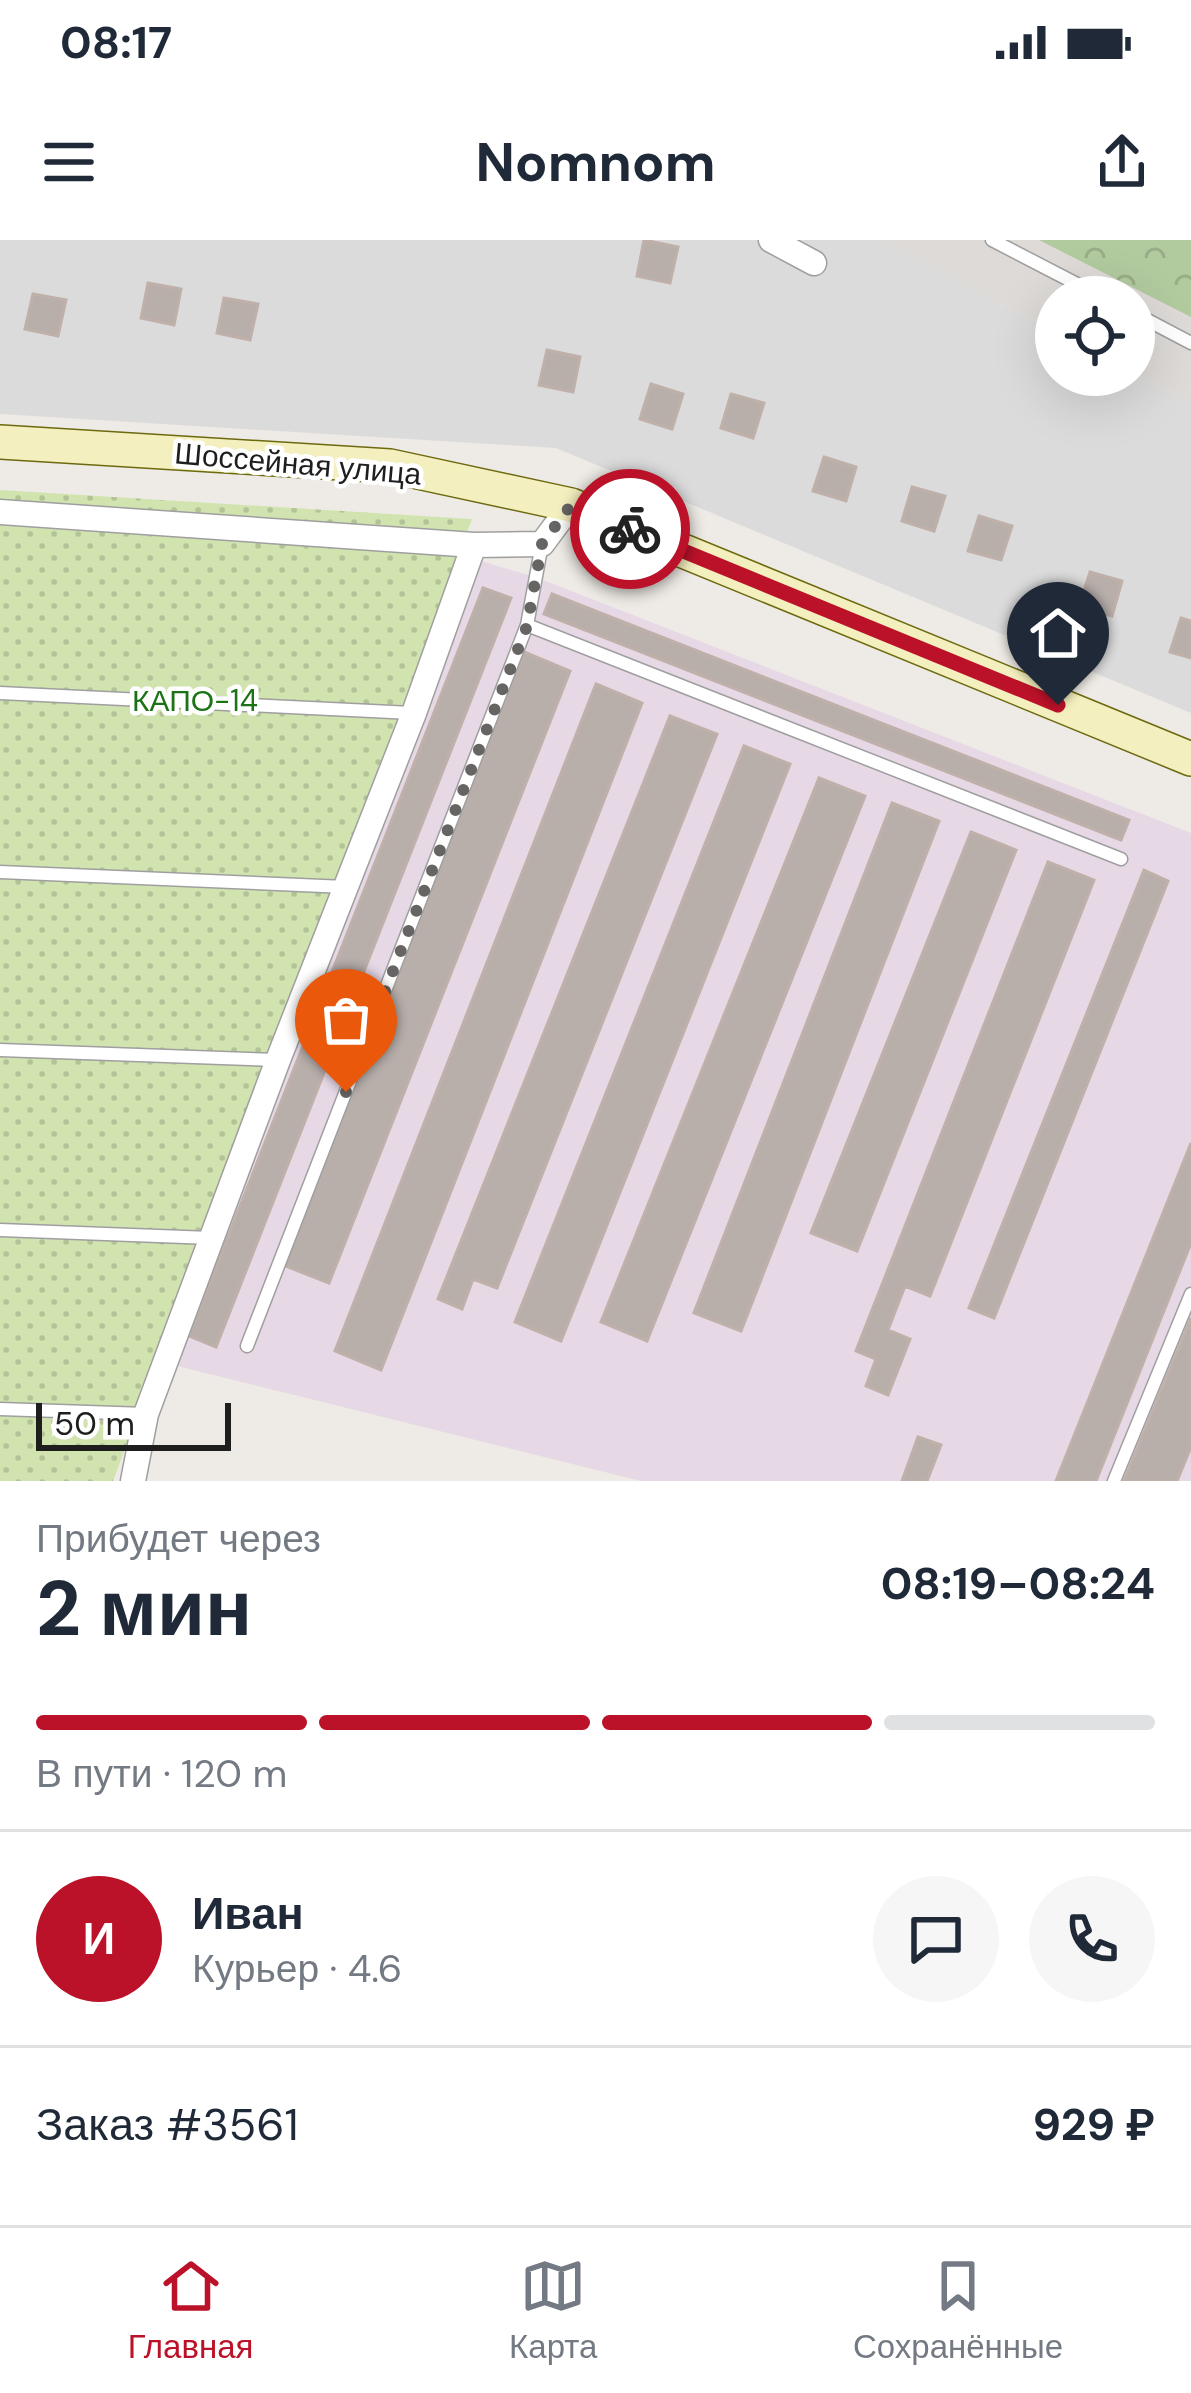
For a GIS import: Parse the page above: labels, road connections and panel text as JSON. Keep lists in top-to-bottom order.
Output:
{
  "streets": {
    "street": ["Шоссейная улица"]
  },
  "parks": ["КАПО-14"],
  "scale_bar": "50 m",
  "page": {
    "status": "08:17",
    "header": "Nomnom",
    "scale": "50 m",
    "heading": ["2 мин", "Прибудет через", "08:19–08:24"],
    "panel": [
      "Иван",
      "Курьер · 4.6",
      "Заказ #3561",
      "929 ₽"
    ],
    "bar": "В пути · 120 m",
    "round": "И",
    "tabs": ["Главная", "Карта", "Сохранённые"]
  }
}
